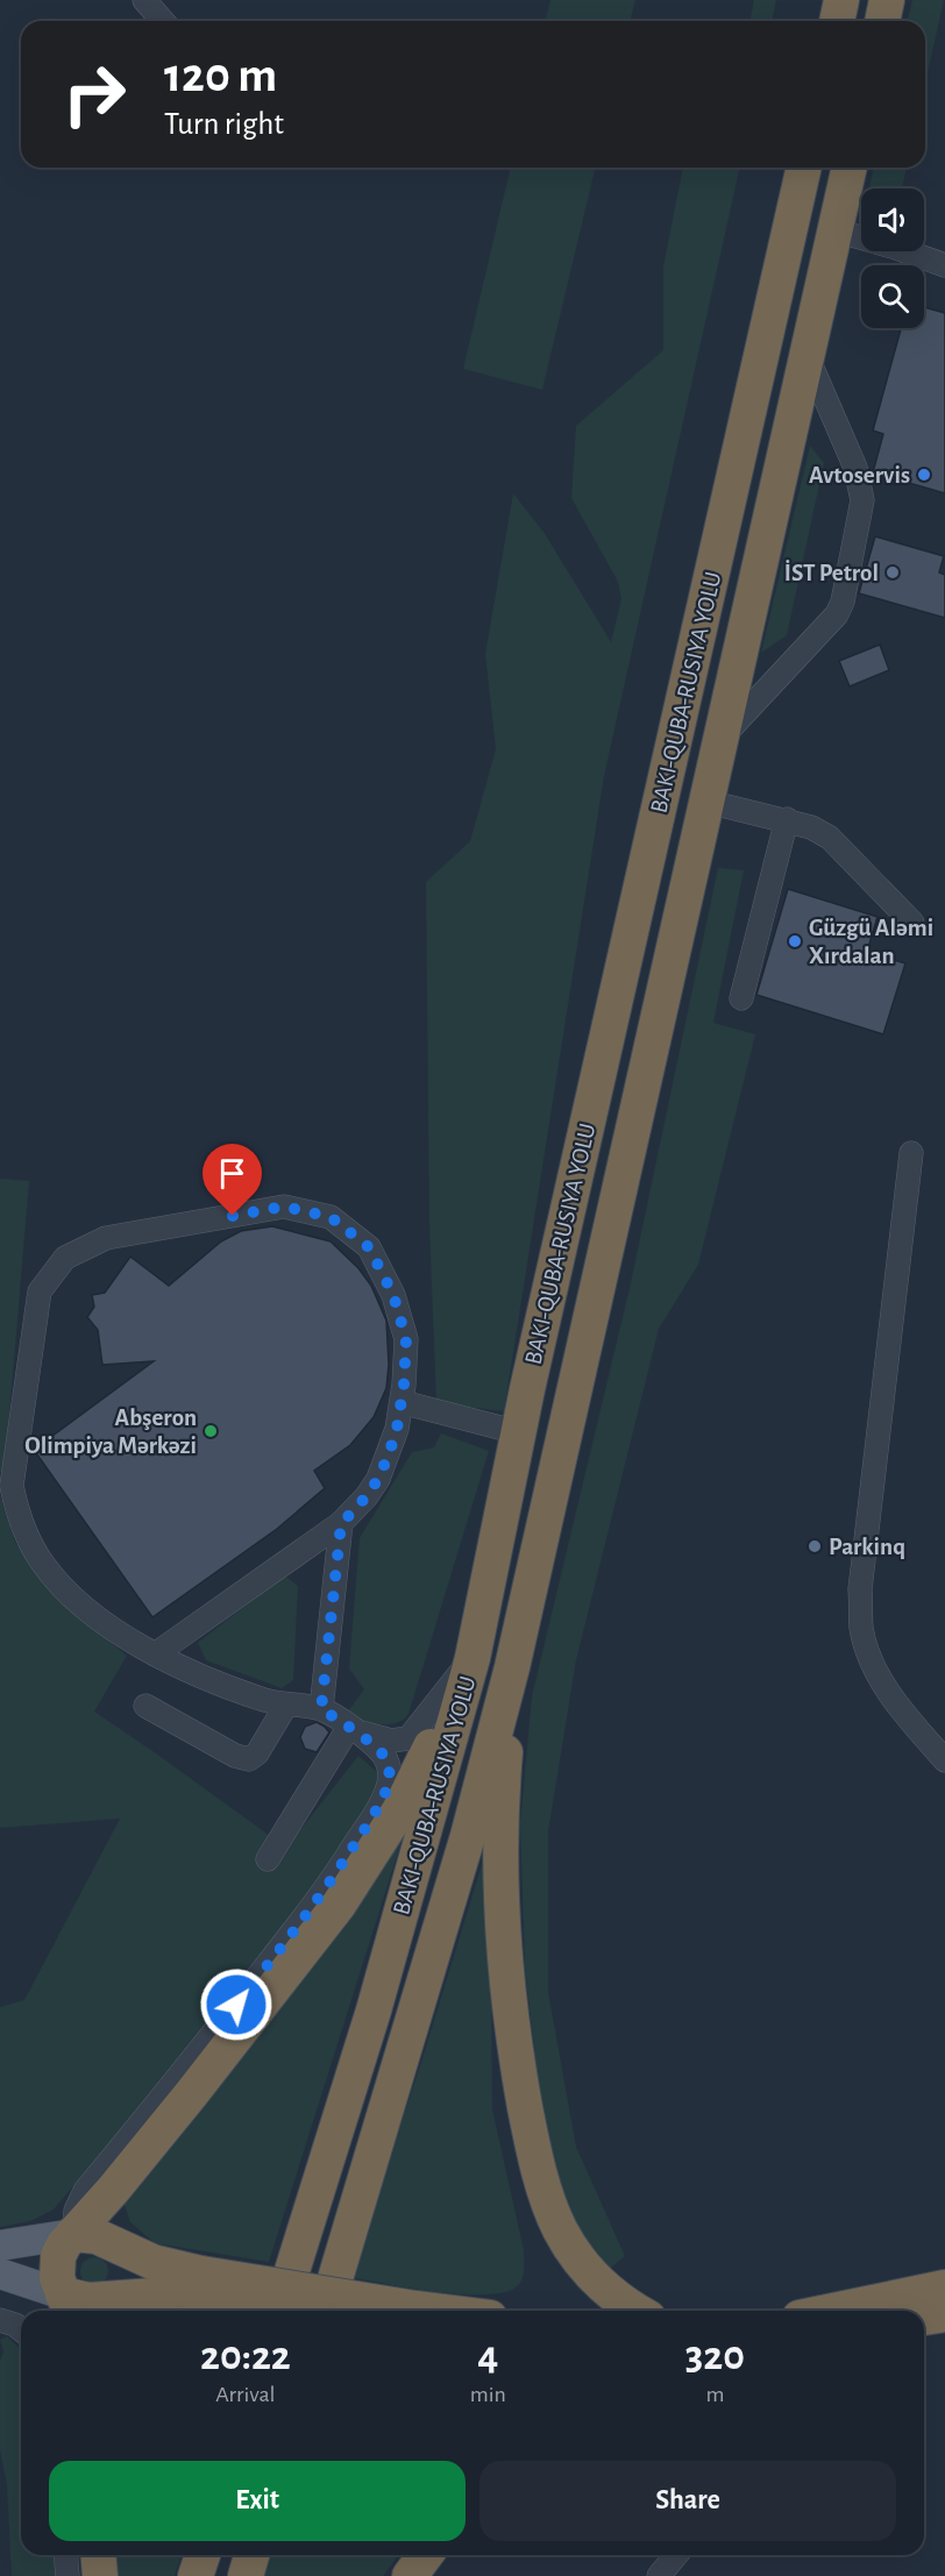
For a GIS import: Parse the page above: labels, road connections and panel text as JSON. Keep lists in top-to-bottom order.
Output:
{
  "places": [
    "Avtoservis",
    "İST Petrol",
    "Güzgü Aləmi Xırdalan",
    "Abşeron Olimpiya Mərkəzi",
    "Parkinq"
  ],
  "page": {
    "turn": ["120 m", "Turn right"],
    "eta": [
      "20:22",
      "Arrival",
      "4",
      "min",
      "320",
      "m"
    ],
    "buttons": ["Exit", "Share"]
  }
}
